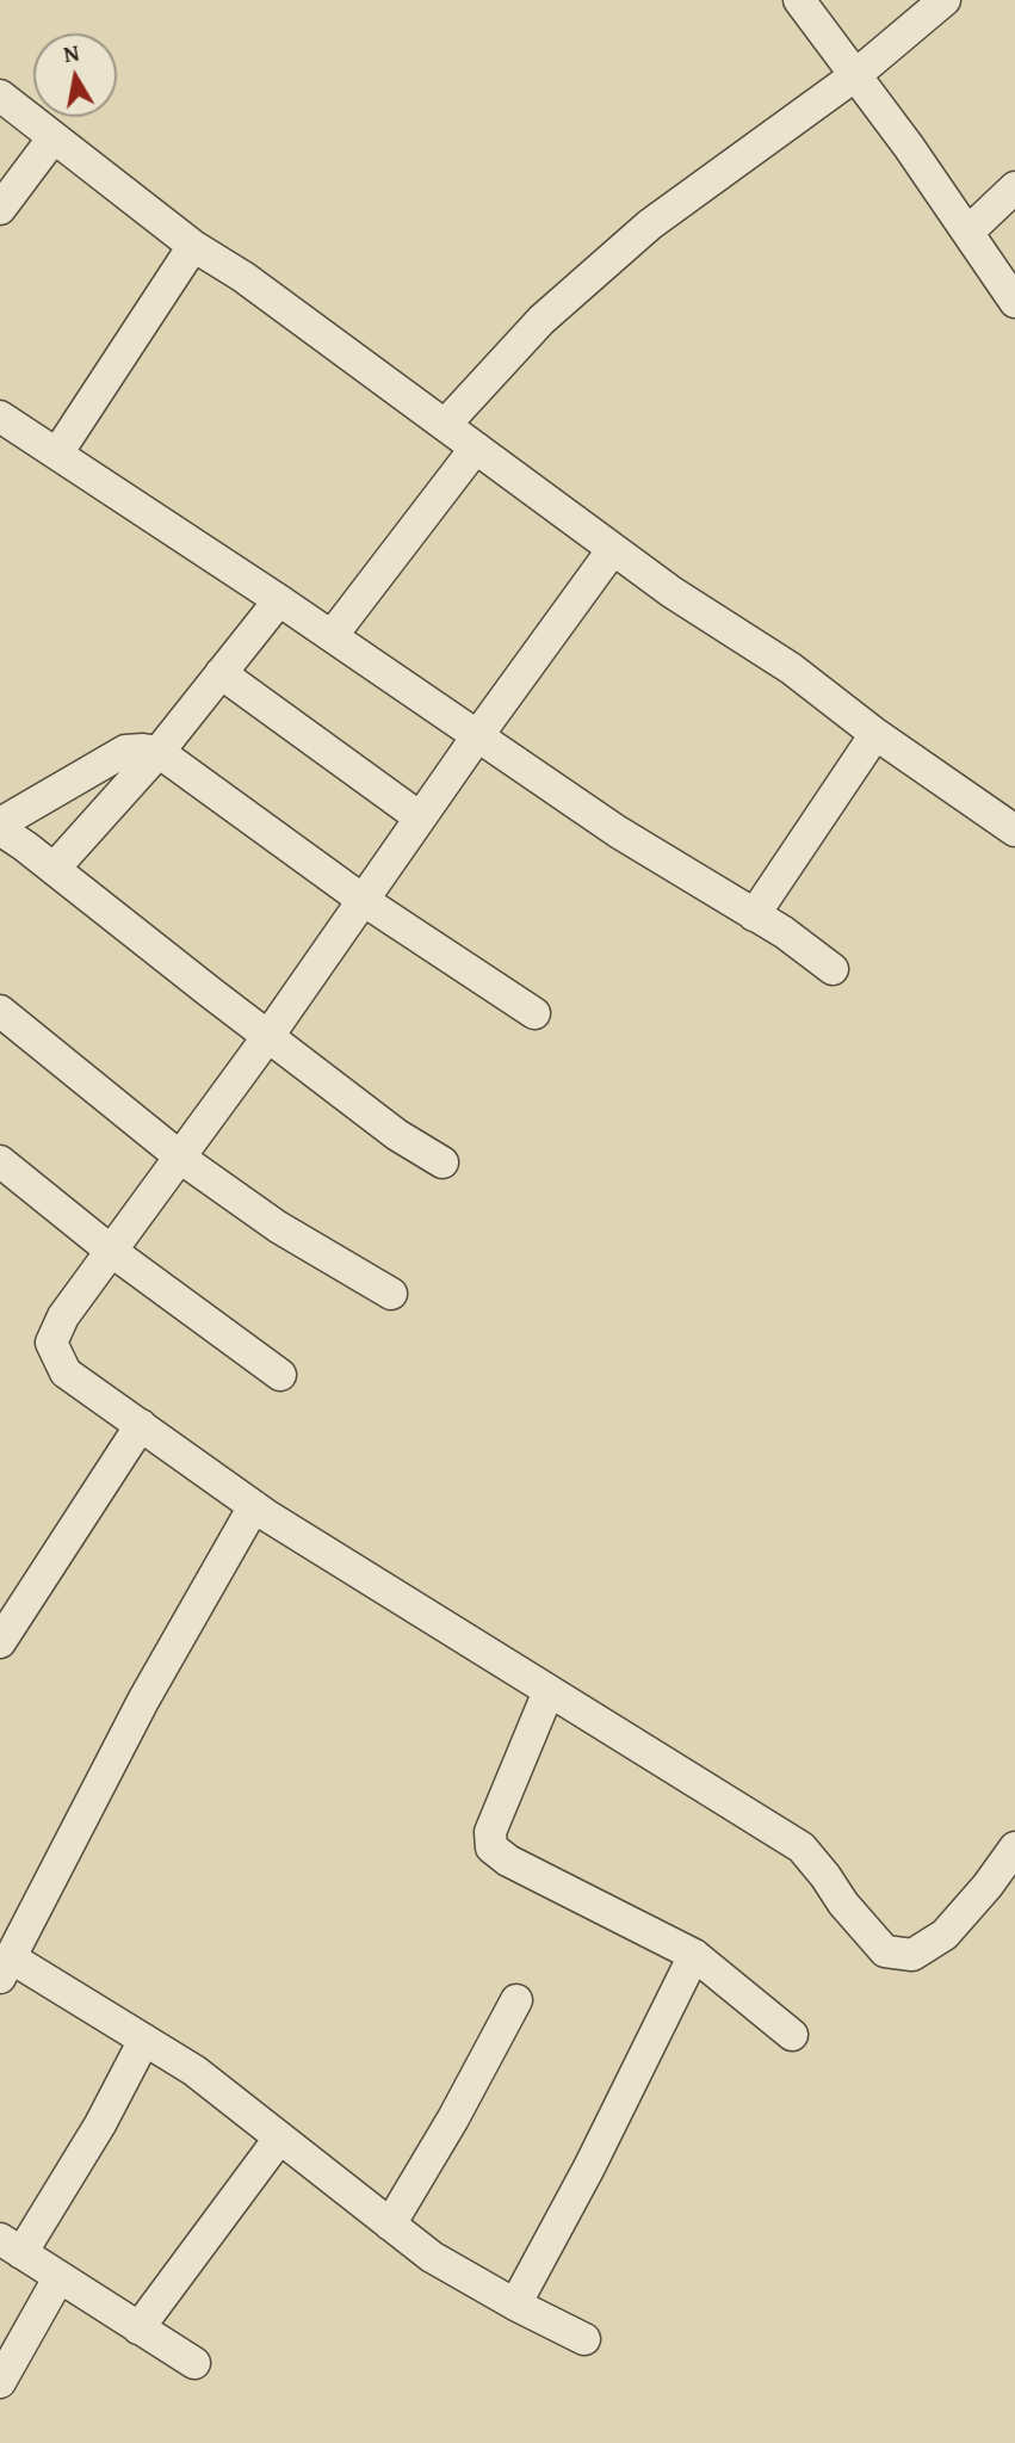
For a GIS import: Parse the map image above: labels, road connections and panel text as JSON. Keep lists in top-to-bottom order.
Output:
{
  "north": "top"
}
